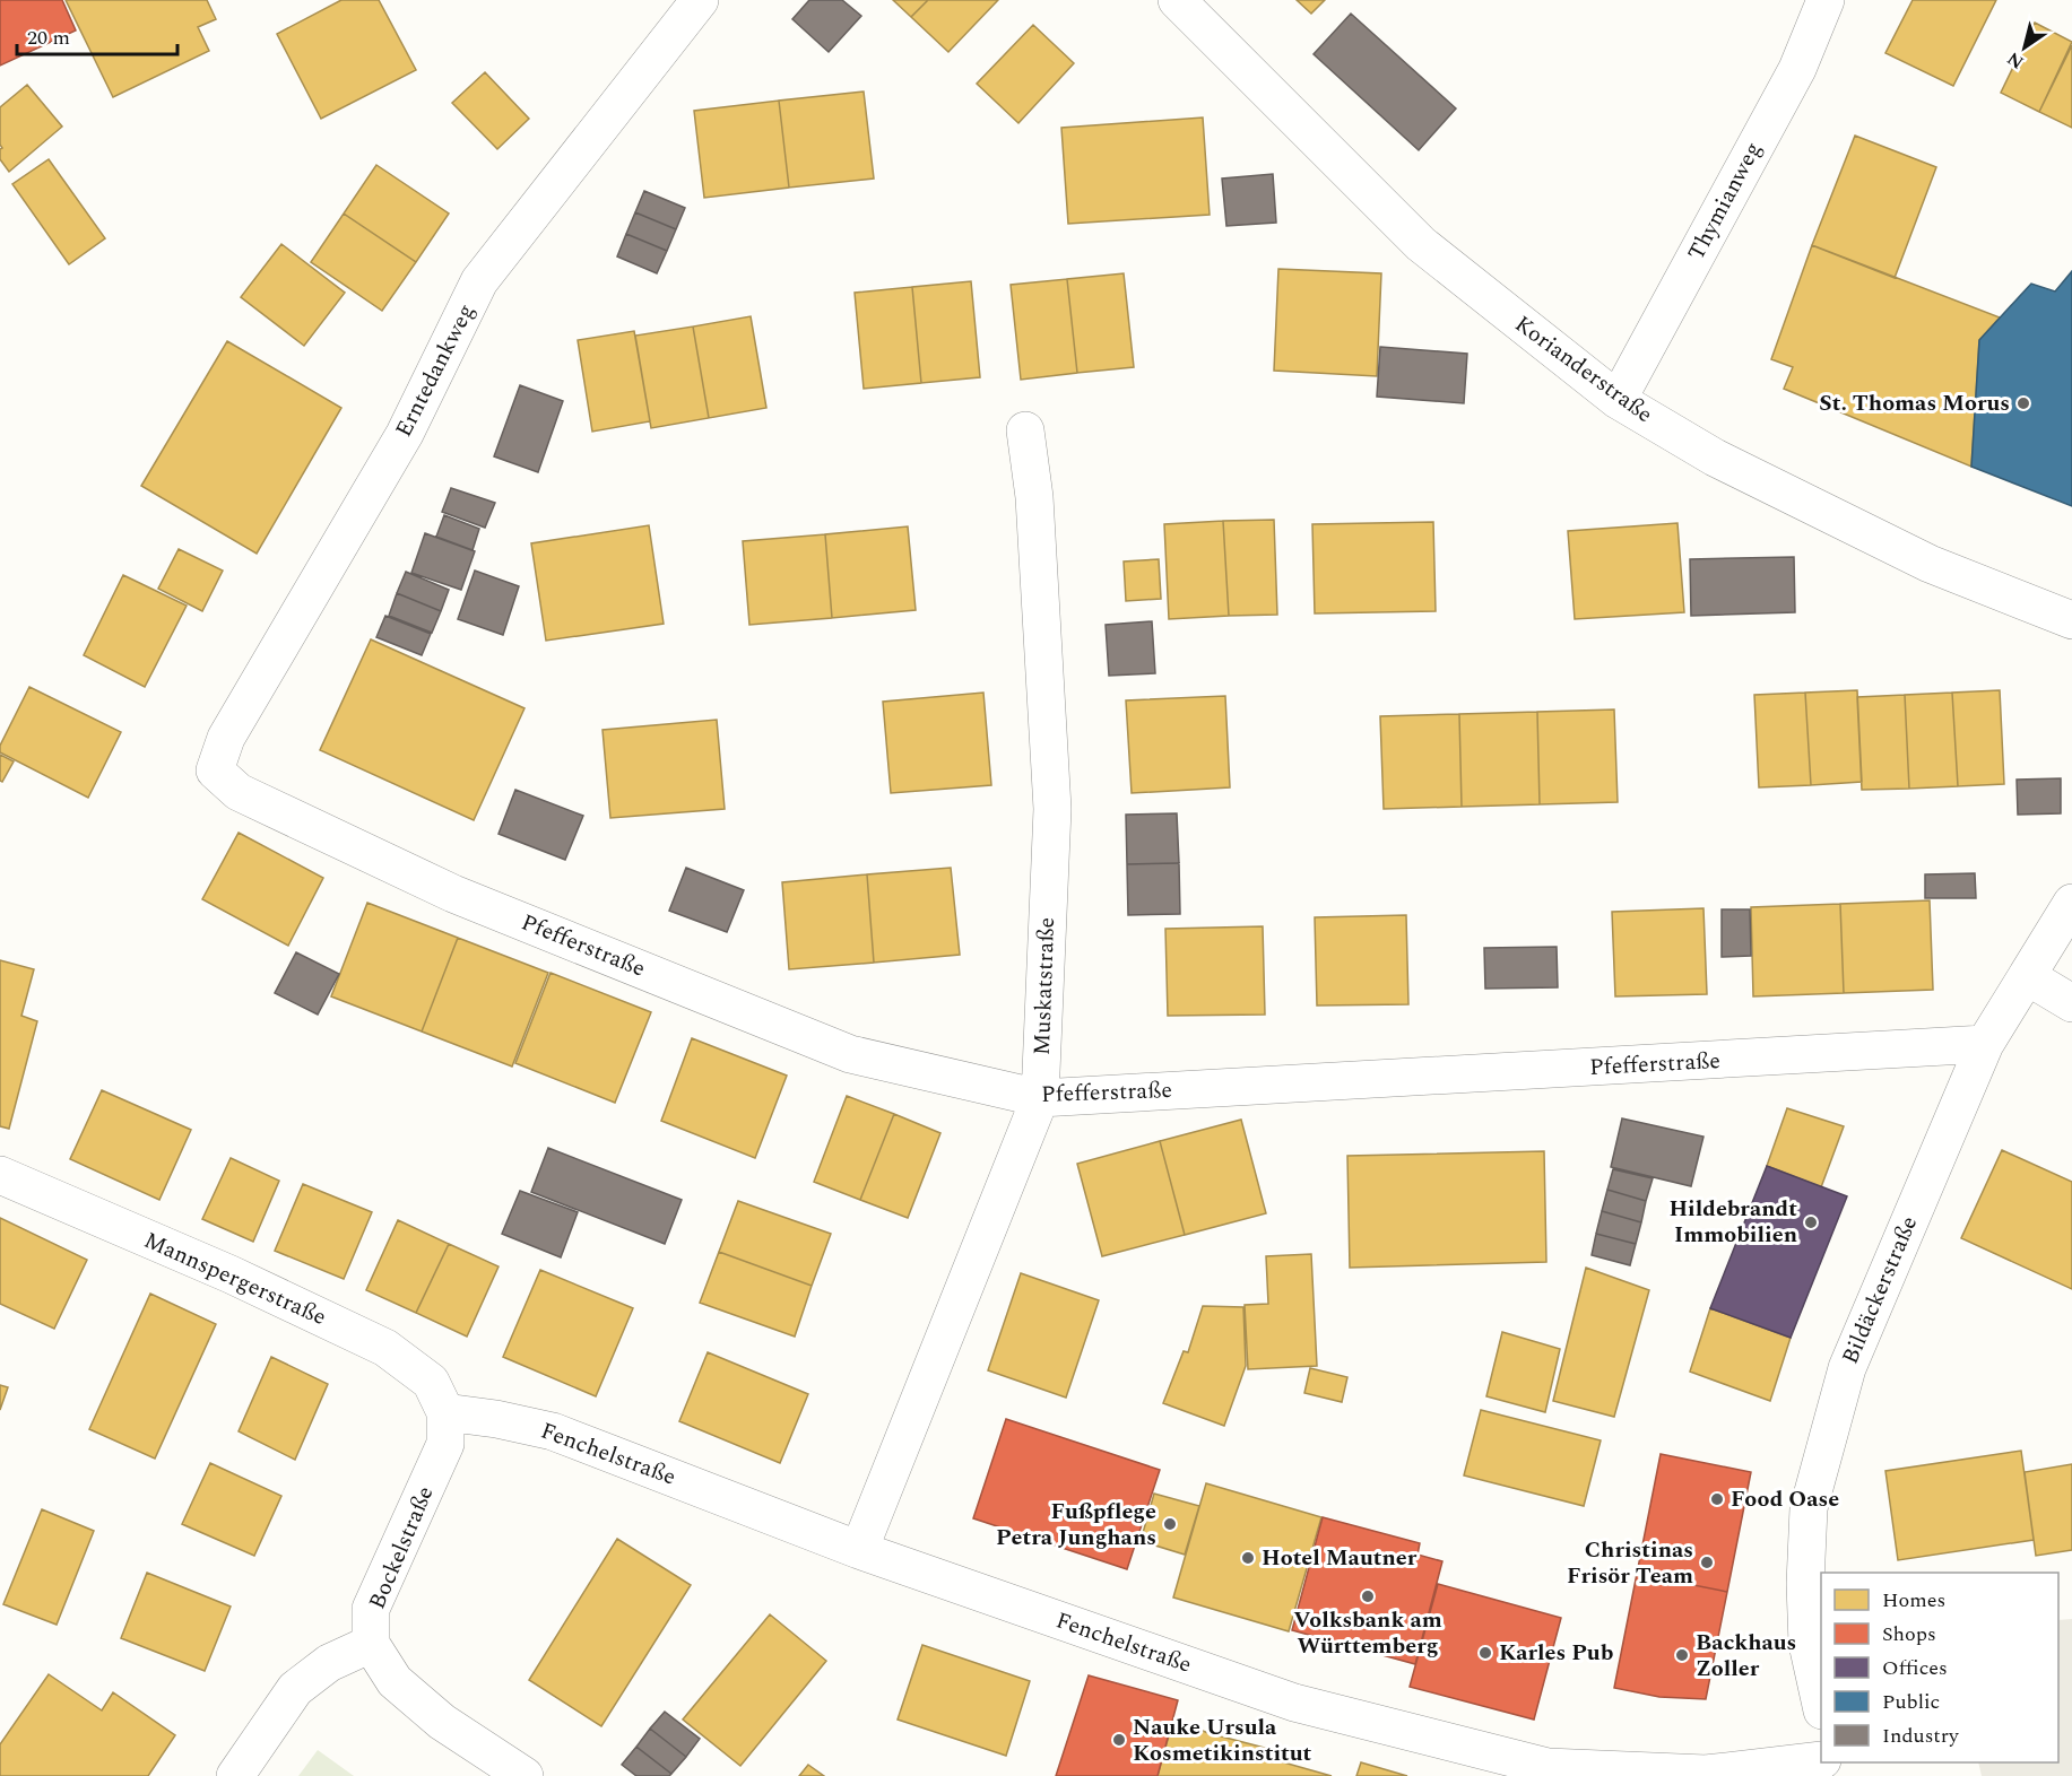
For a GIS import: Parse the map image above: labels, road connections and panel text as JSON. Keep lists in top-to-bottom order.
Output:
{
  "streets": {
    "street": [
      "Thymianweg",
      "Korianderstraße",
      "Erntedankweg",
      "Pfefferstraße",
      "Muskatstraße",
      "Mannspergerstraße",
      "Bildäckerstraße",
      "Fenchelstraße",
      "Bockelstraße"
    ]
  },
  "crossings": [
    ["Thymianweg", "Korianderstraße"],
    ["Erntedankweg", "Pfefferstraße"],
    ["Pfefferstraße", "Muskatstraße"],
    ["Pfefferstraße", "Bildäckerstraße"],
    ["Muskatstraße", "Fenchelstraße"],
    ["Mannspergerstraße", "Fenchelstraße"],
    ["Mannspergerstraße", "Bockelstraße"],
    ["Fenchelstraße", "Bockelstraße"]
  ],
  "places": [
    "St. Thomas Morus",
    "Hildebrandt Immobilien",
    "Food Oase",
    "Fußpflege Petra Junghans",
    "Hotel Mautner",
    "Christinas Frisör Team",
    "Volksbank am Württemberg",
    "Karles Pub",
    "Backhaus Zoller",
    "Nauke Ursula Kosmetikinstitut"
  ],
  "legend": [
    "Homes",
    "Shops",
    "Offices",
    "Public",
    "Industry"
  ],
  "scale_bar": "20 m",
  "north": "bottom left"
}
